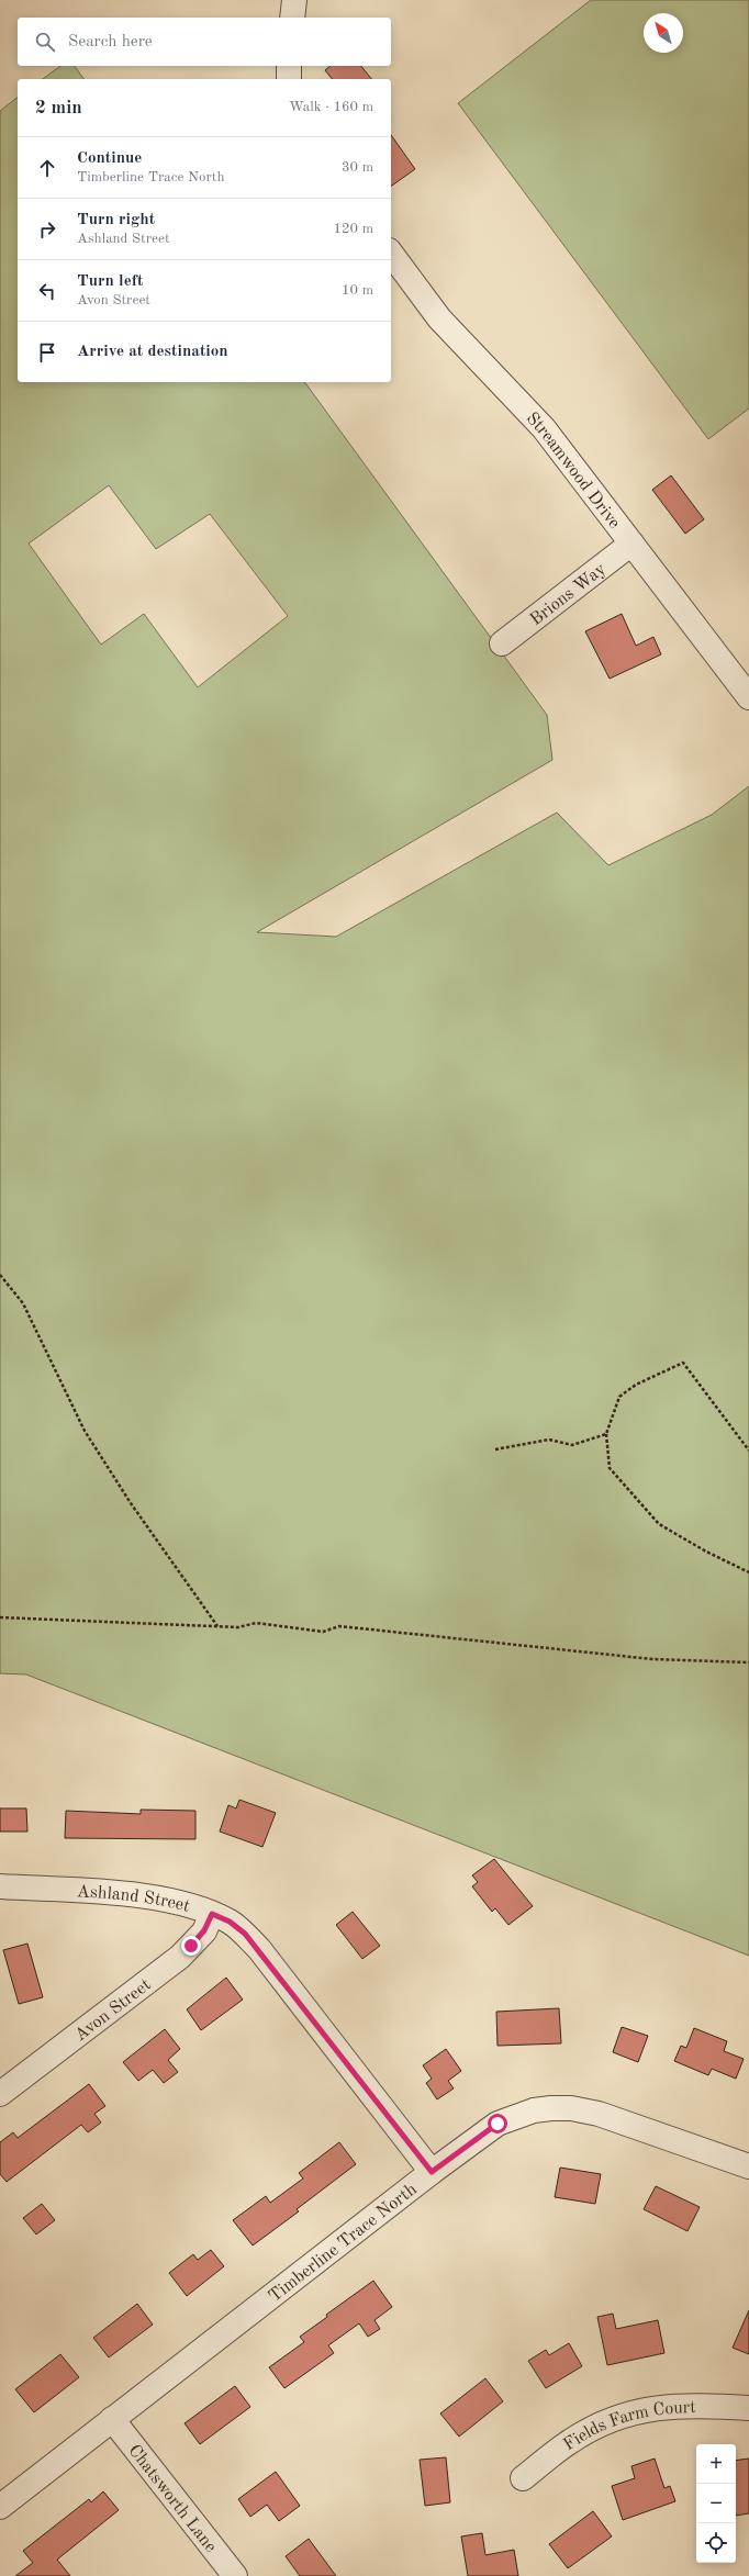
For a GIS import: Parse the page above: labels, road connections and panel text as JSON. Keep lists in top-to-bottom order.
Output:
{
  "streets": {
    "street": [
      "Streamwood Drive",
      "Brions Way",
      "Ashland Street",
      "Avon Street",
      "Timberline Trace North",
      "Fields Farm Court",
      "Chatsworth Lane"
    ]
  },
  "crossings": [
    ["Streamwood Drive", "Brions Way"],
    ["Ashland Street", "Avon Street"],
    ["Ashland Street", "Timberline Trace North"],
    ["Timberline Trace North", "Chatsworth Lane"]
  ],
  "north": "top left",
  "page": {
    "search": "Search here",
    "heading": ["2 min", "Walk · 160 m"],
    "list": [
      ["Continue", "Timberline Trace North", "30 m"],
      ["Turn right", "Ashland Street", "120 m"],
      ["Turn left", "Avon Street", "10 m"],
      "Arrive at destination"
    ],
    "map_buttons": ["+", "−"]
  }
}
